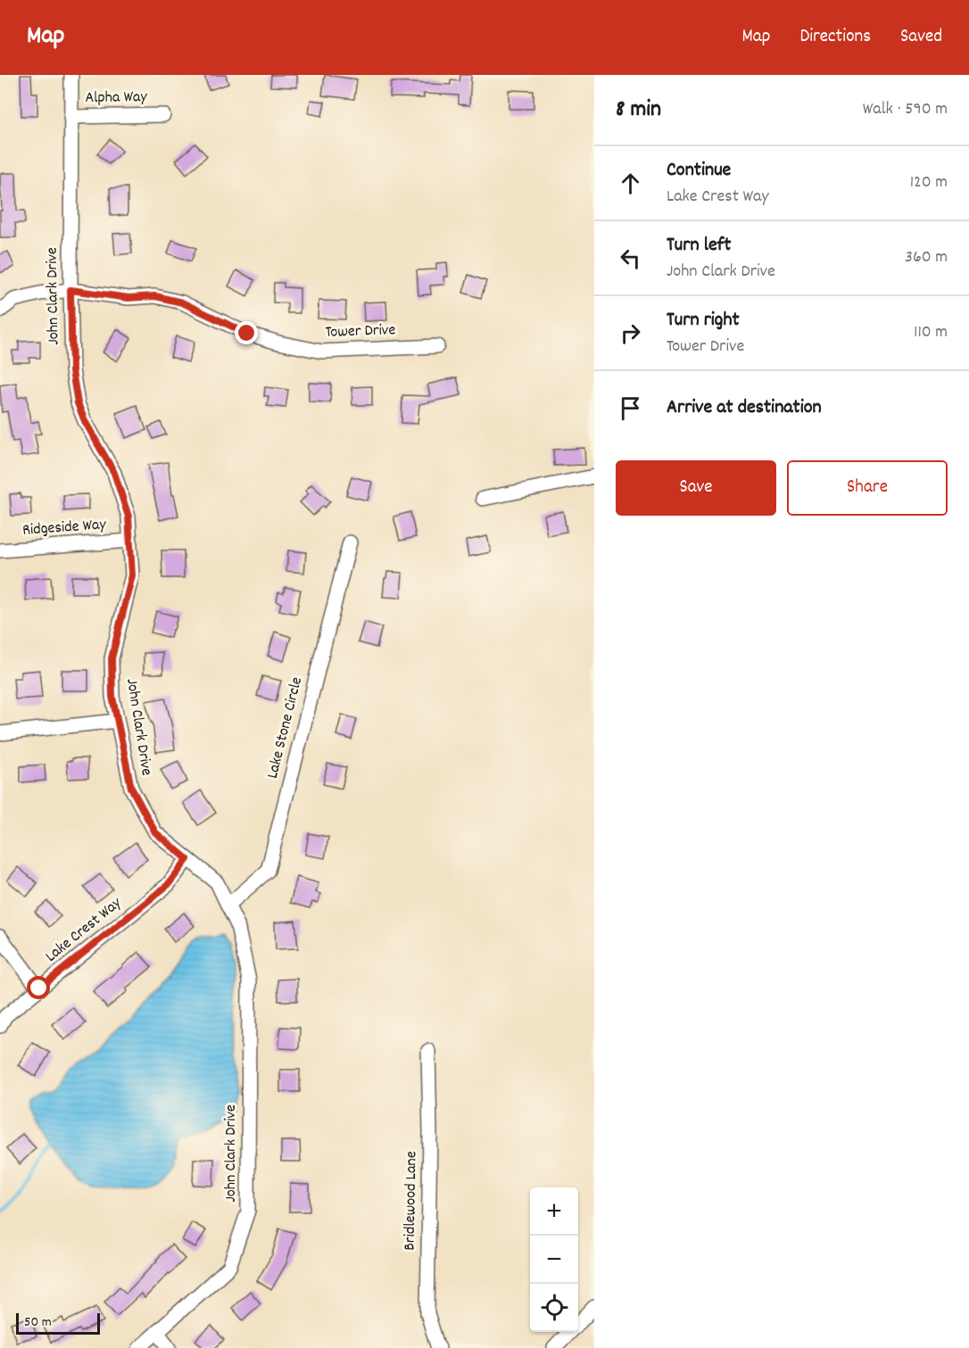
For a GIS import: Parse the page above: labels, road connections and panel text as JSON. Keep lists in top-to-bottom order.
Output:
{
  "streets": {
    "street": [
      "Alpha Way",
      "John Clark Drive",
      "Tower Drive",
      "Ridgeside Way",
      "Lake Stone Circle",
      "Lake Crest Way",
      "Bridlewood Lane"
    ]
  },
  "crossings": [
    ["Alpha Way", "John Clark Drive"],
    ["John Clark Drive", "Tower Drive"],
    ["John Clark Drive", "Ridgeside Way"],
    ["John Clark Drive", "Lake Stone Circle"],
    ["John Clark Drive", "Lake Crest Way"]
  ],
  "scale_bar": "50 m",
  "page": {
    "header": "Map",
    "nav": ["Map", "Directions", "Saved"],
    "heading": ["8 min", "Walk · 590 m"],
    "list": [
      ["Continue", "Lake Crest Way", "120 m"],
      ["Turn left", "John Clark Drive", "360 m"],
      ["Turn right", "Tower Drive", "110 m"],
      "Arrive at destination"
    ],
    "buttons": ["Save", "Share"],
    "map_buttons": ["+", "−"],
    "scale": "50 m"
  }
}
